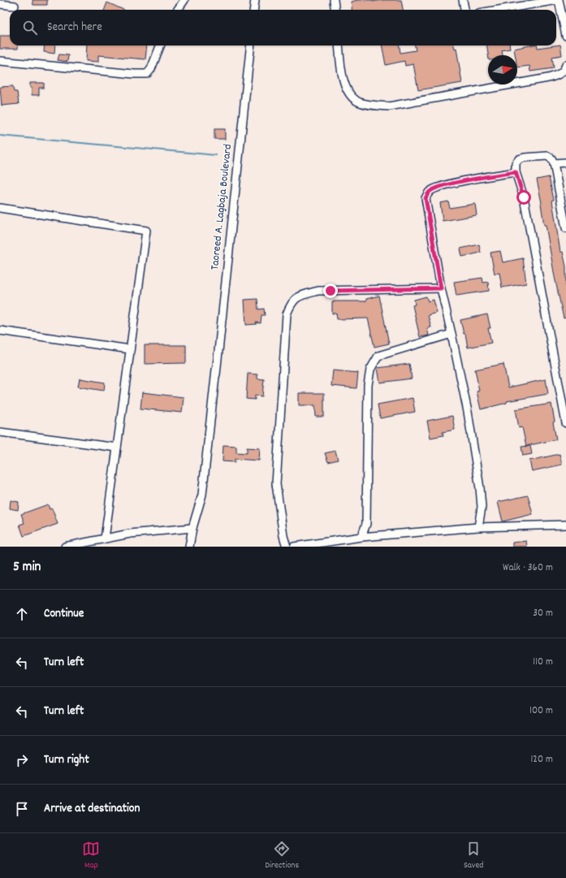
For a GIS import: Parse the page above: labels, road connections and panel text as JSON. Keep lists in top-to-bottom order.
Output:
{
  "streets": {
    "street": ["Taoreed A. Lagbaja Boulevard"]
  },
  "north": "right",
  "page": {
    "search": "Search here",
    "heading": ["5 min", "Walk · 360 m"],
    "list": [
      ["Continue", "30 m"],
      ["Turn left", "110 m"],
      ["Turn left", "100 m"],
      ["Turn right", "120 m"],
      "Arrive at destination"
    ],
    "nav": ["Map", "Directions", "Saved"]
  }
}
